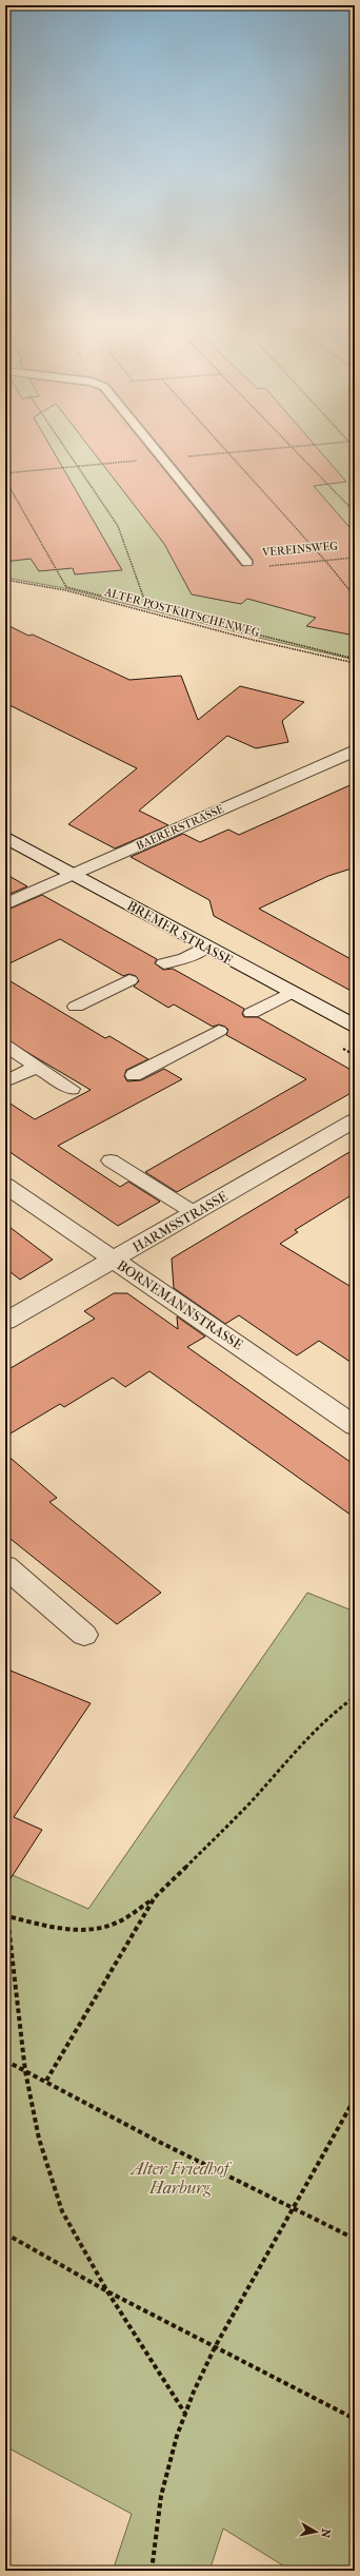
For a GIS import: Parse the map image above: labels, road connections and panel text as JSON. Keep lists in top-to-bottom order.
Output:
{
  "streets": {
    "street": [
      "BAERERSTRASSE",
      "BREMER STRASSE",
      "HARMSSTRASSE",
      "BORNEMANNSTRASSE"
    ],
    "lane": ["VEREINSWEG"],
    "path": ["ALTER POSTKUTSCHENWEG"]
  },
  "crossings": [
    ["BAERERSTRASSE", "BREMER STRASSE"],
    ["HARMSSTRASSE", "BORNEMANNSTRASSE"]
  ],
  "parks": ["Alter Friedhof Harburg"],
  "north": "right"
}
